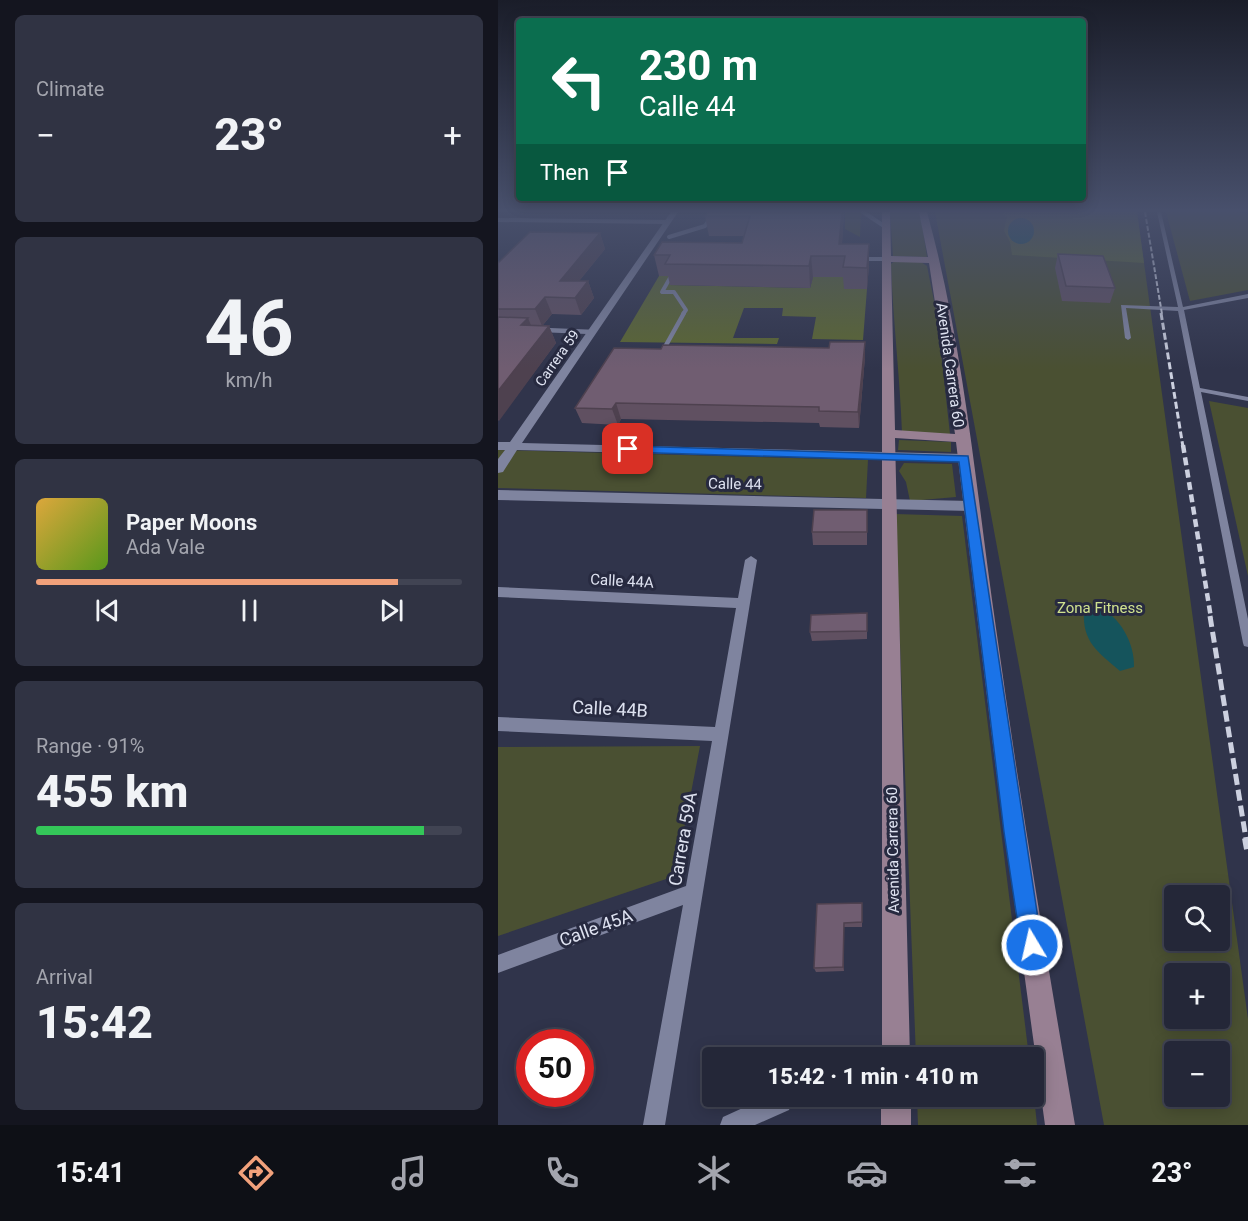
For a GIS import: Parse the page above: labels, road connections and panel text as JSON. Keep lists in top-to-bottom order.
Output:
{
  "streets": {
    "main road": ["Avenida Carrera 60"],
    "street": [
      "Carrera 59",
      "Calle 44",
      "Calle 44A",
      "Calle 44B",
      "Carrera 59A",
      "Calle 45A"
    ]
  },
  "crossings": [
    ["Avenida Carrera 60", "Calle 44"],
    ["Calle 44A", "Carrera 59A"],
    ["Calle 44B", "Carrera 59A"],
    ["Carrera 59A", "Calle 45A"]
  ],
  "parks": ["Zona Fitness"],
  "page": {
    "tile": [
      "Climate",
      ["46", "km/h"],
      ["Range · 91%", "455 km"],
      ["Arrival", "15:42"]
    ],
    "turn": ["230 m", "Calle 44"],
    "heat": ["−", "23°", "+"],
    "then": "Then",
    "song": ["Paper Moons", "Ada Vale"],
    "map_buttons": ["+", "−"],
    "limit": "50",
    "trip": "15:42 · 1 min · 410 m",
    "tabs": ["15:41", "23°"]
  }
}
